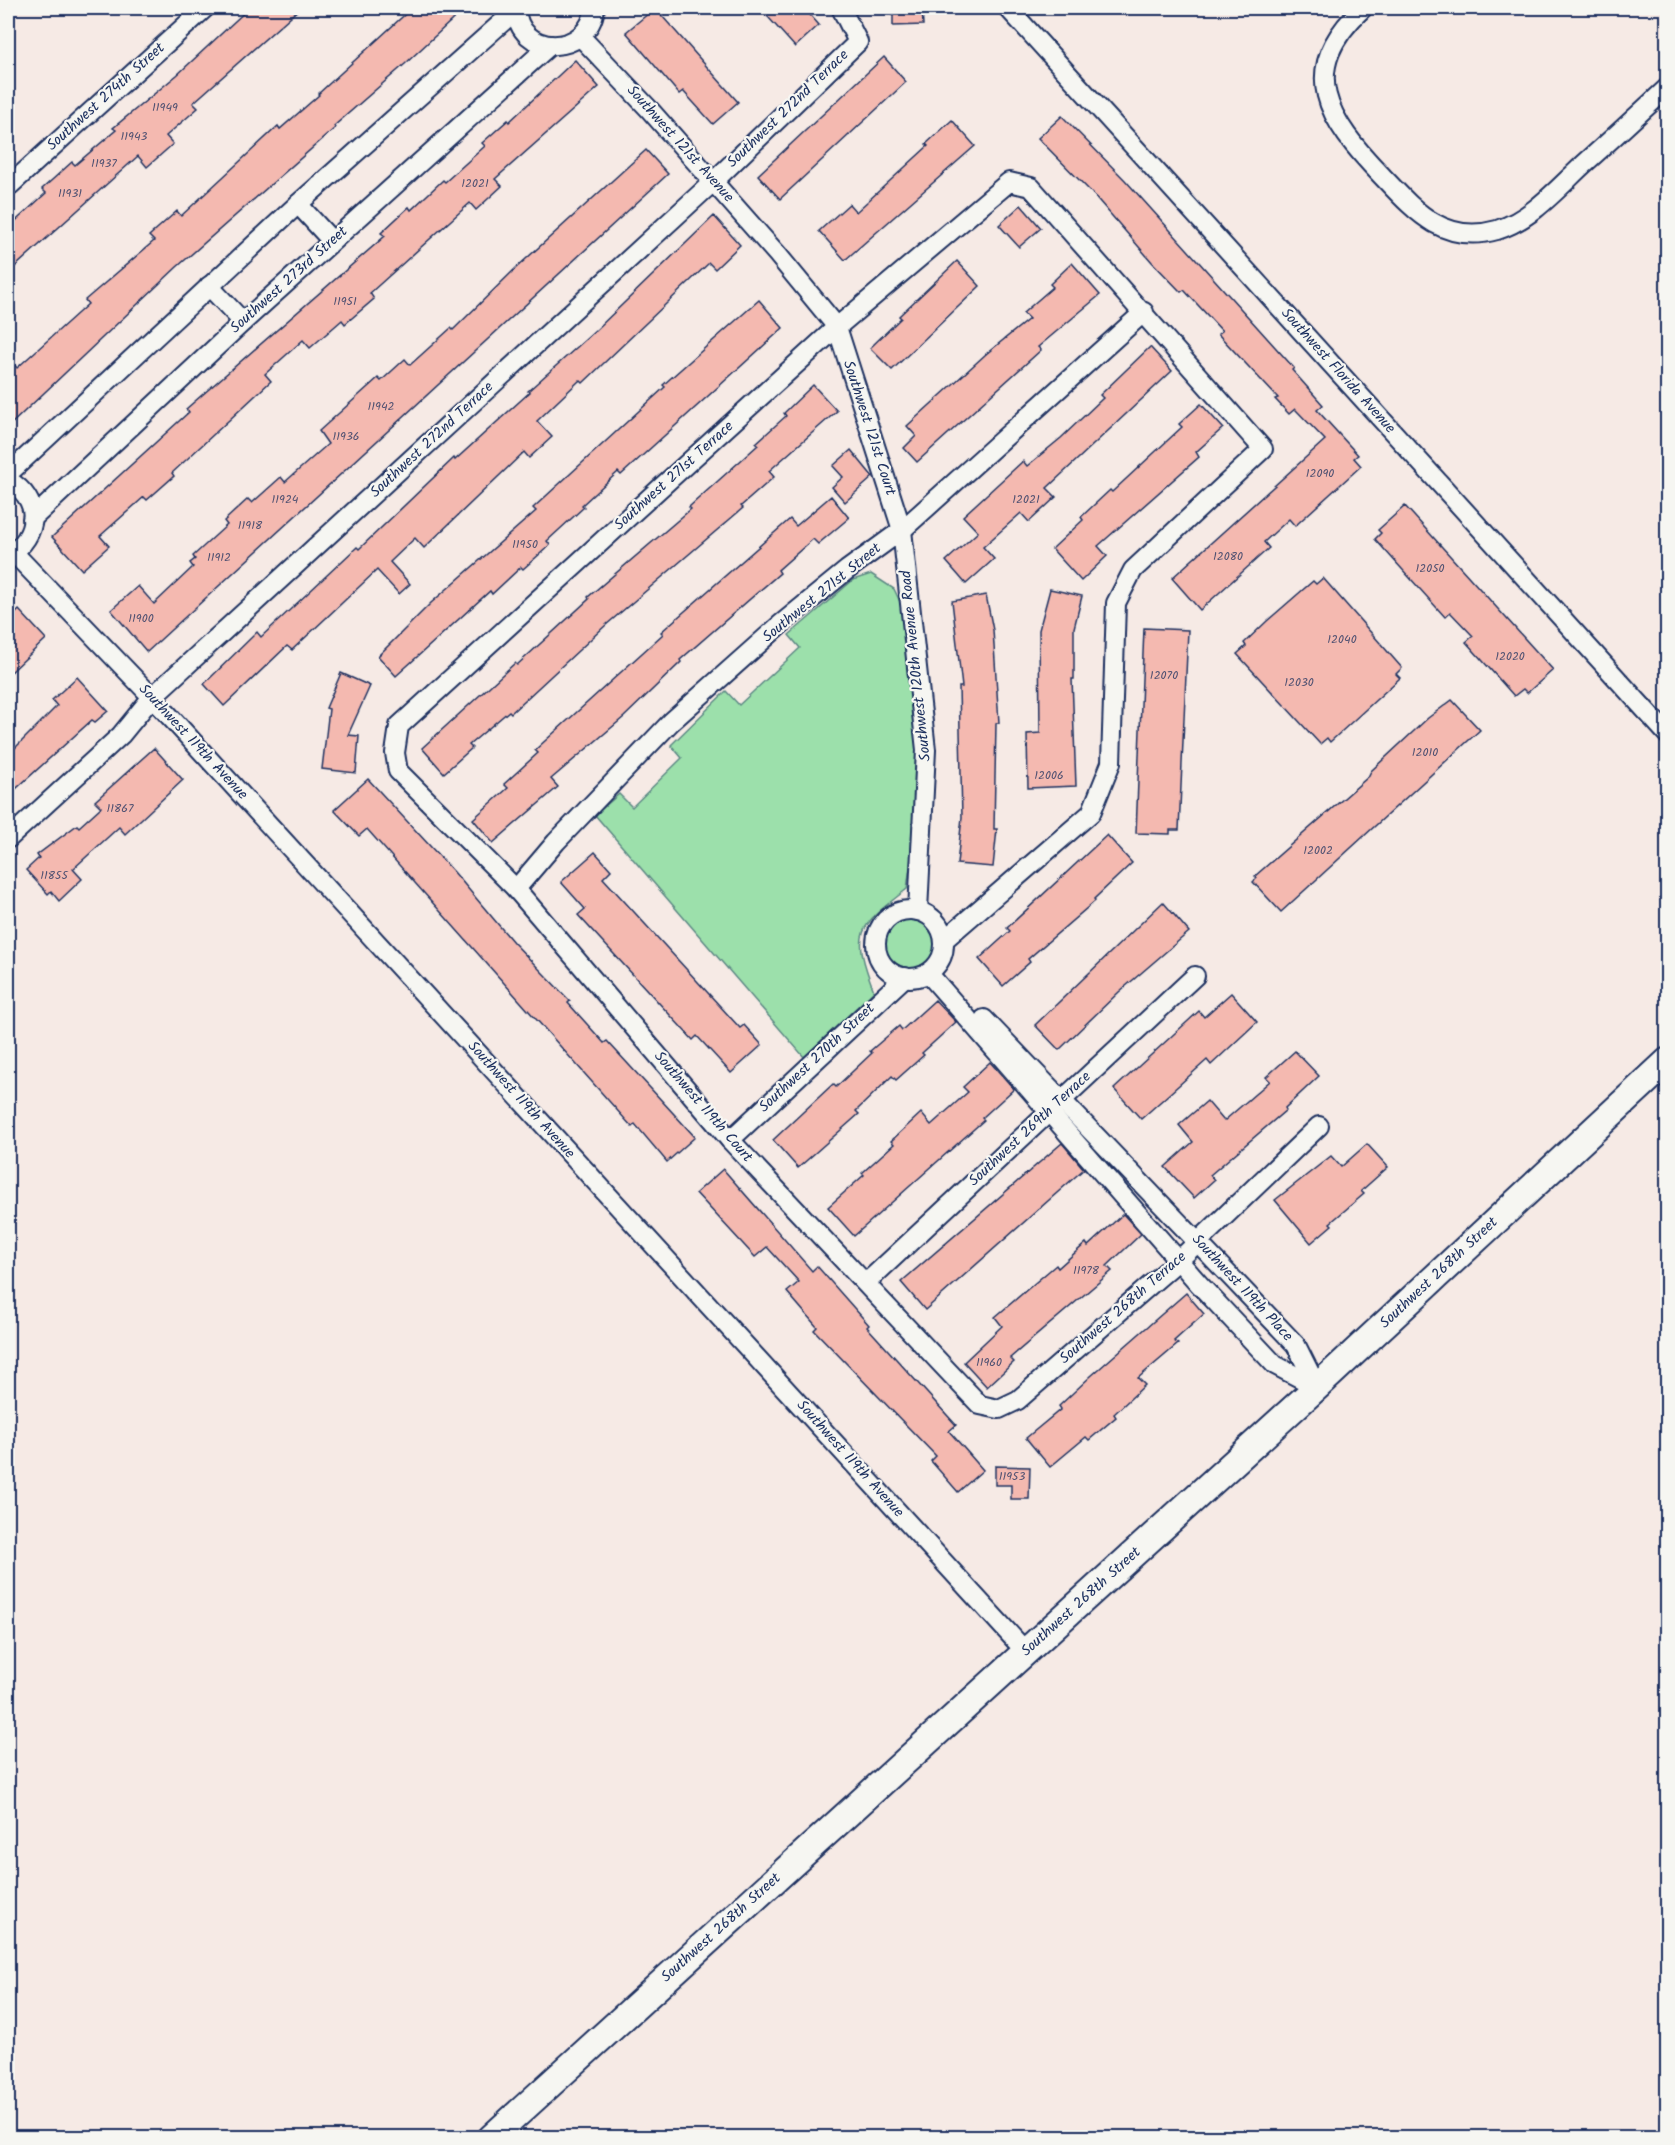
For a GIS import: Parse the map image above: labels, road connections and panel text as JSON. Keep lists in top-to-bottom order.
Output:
{
  "streets": {
    "main road": ["Southwest 268th Street"],
    "street": [
      "Southwest 274th Street",
      "Southwest 272nd Terrace",
      "Southwest 121st Avenue",
      "Southwest 273rd Street",
      "Southwest Florida Avenue",
      "Southwest 121st Court",
      "Southwest 271st Terrace",
      "Southwest 271st Street",
      "Southwest 120th Avenue Road",
      "Southwest 119th Avenue",
      "Southwest 270th Street",
      "Southwest 119th Court",
      "Southwest 269th Terrace",
      "Southwest 119th Place",
      "Southwest 268th Terrace"
    ]
  },
  "crossings": [
    ["Southwest 272nd Terrace", "Southwest 121st Avenue"],
    ["Southwest 272nd Terrace", "Southwest 119th Avenue"],
    ["Southwest 121st Avenue", "Southwest 121st Court"],
    ["Southwest 121st Avenue", "Southwest 271st Terrace"],
    ["Southwest 121st Court", "Southwest 271st Terrace"],
    ["Southwest 121st Court", "Southwest 271st Street"],
    ["Southwest 121st Court", "Southwest 120th Avenue Road"],
    ["Southwest 271st Terrace", "Southwest 271st Street"],
    ["Southwest 271st Terrace", "Southwest 119th Court"],
    ["Southwest 271st Street", "Southwest 120th Avenue Road"],
    ["Southwest 271st Street", "Southwest 119th Court"],
    ["Southwest 120th Avenue Road", "Southwest 270th Street"],
    ["Southwest 120th Avenue Road", "Southwest 119th Place"],
    ["Southwest 119th Avenue", "Southwest 268th Street"],
    ["Southwest 270th Street", "Southwest 119th Court"],
    ["Southwest 270th Street", "Southwest 119th Place"],
    ["Southwest 119th Court", "Southwest 269th Terrace"],
    ["Southwest 119th Court", "Southwest 268th Terrace"],
    ["Southwest 269th Terrace", "Southwest 119th Place"],
    ["Southwest 268th Street", "Southwest 119th Place"],
    ["Southwest 119th Place", "Southwest 268th Terrace"]
  ],
  "house_numbers": [
    "11949",
    "11943",
    "11937",
    "12021",
    "11931",
    "11951",
    "11942",
    "11936",
    "12090",
    "11924",
    "12021",
    "11918",
    "11950",
    "12080",
    "11912",
    "12050",
    "11900",
    "12040",
    "12020",
    "12070",
    "12030",
    "12010",
    "12006",
    "11867",
    "12002",
    "11855",
    "11978",
    "11960",
    "11953"
  ]
}
